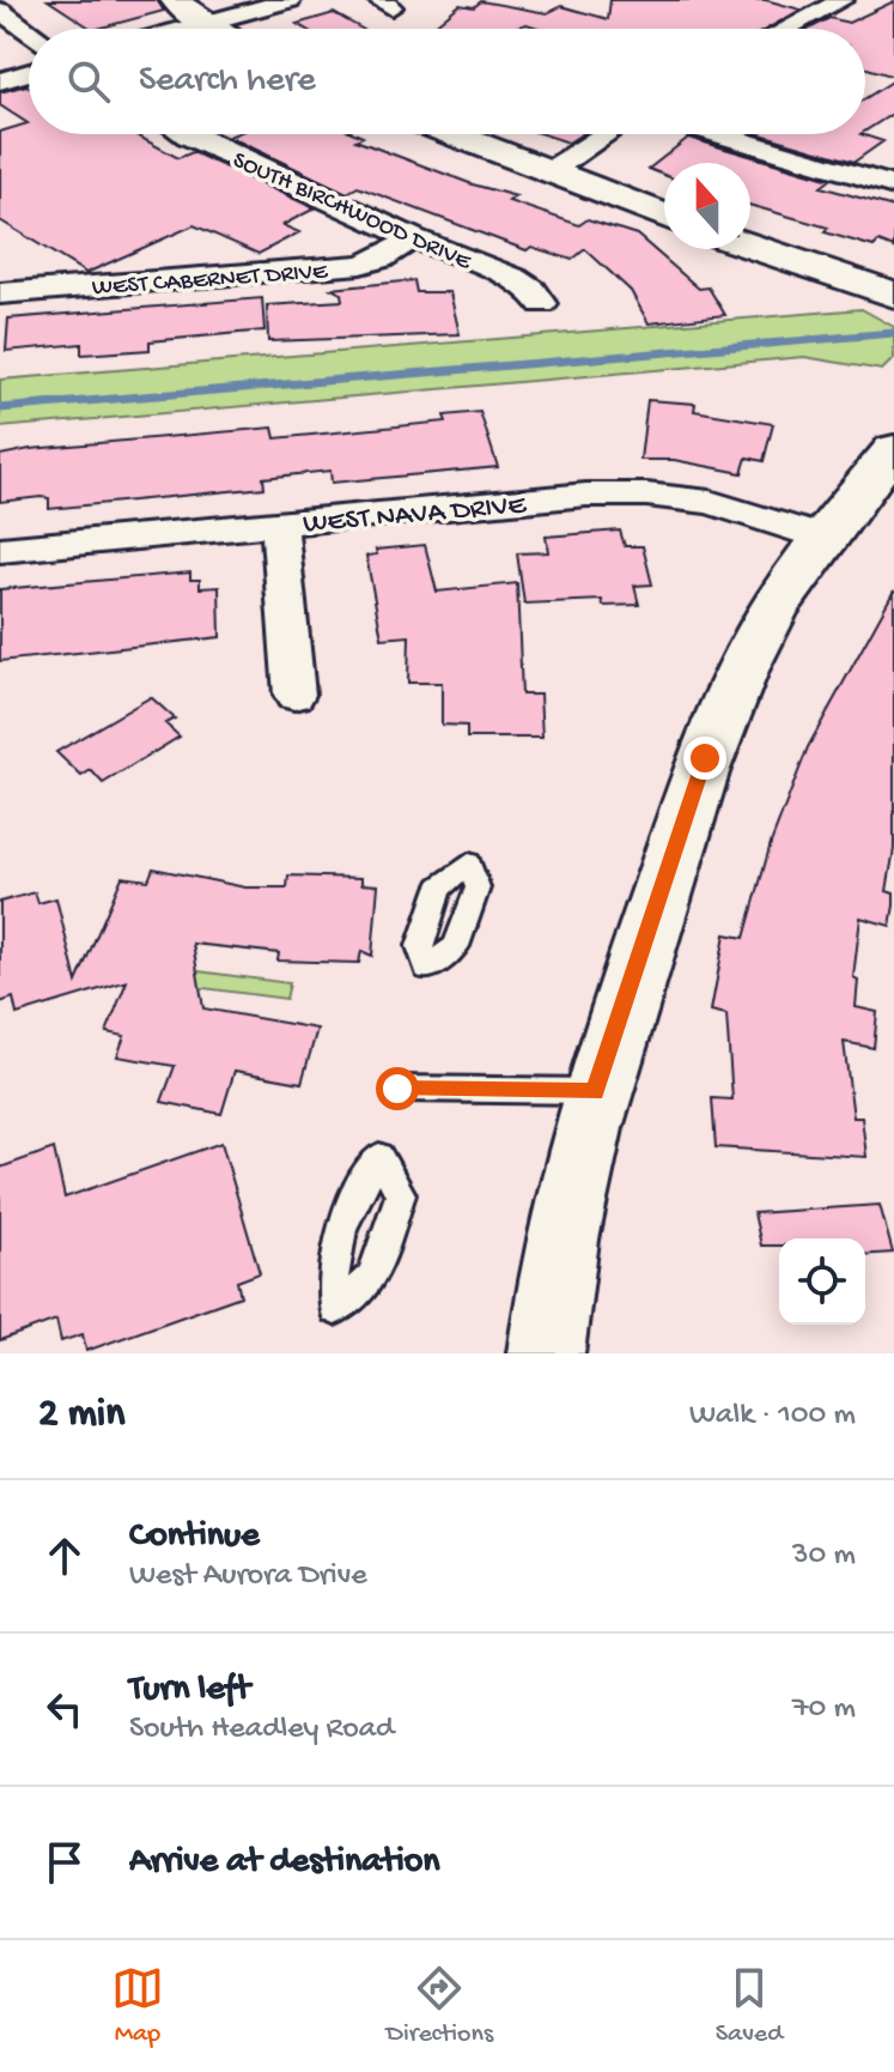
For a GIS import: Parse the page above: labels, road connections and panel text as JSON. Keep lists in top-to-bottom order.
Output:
{
  "streets": {
    "street": ["SOUTH BIRCHWOOD DRIVE", "WEST CABERNET DRIVE", "WEST NAVA DRIVE"]
  },
  "crossings": [
    ["SOUTH BIRCHWOOD DRIVE", "WEST CABERNET DRIVE"]
  ],
  "north": "top",
  "page": {
    "search": "Search here",
    "heading": ["2 min", "Walk · 100 m"],
    "list": [
      ["Continue", "West Aurora Drive", "30 m"],
      ["Turn left", "South Headley Road", "70 m"],
      "Arrive at destination"
    ],
    "nav": ["Map", "Directions", "Saved"]
  }
}
